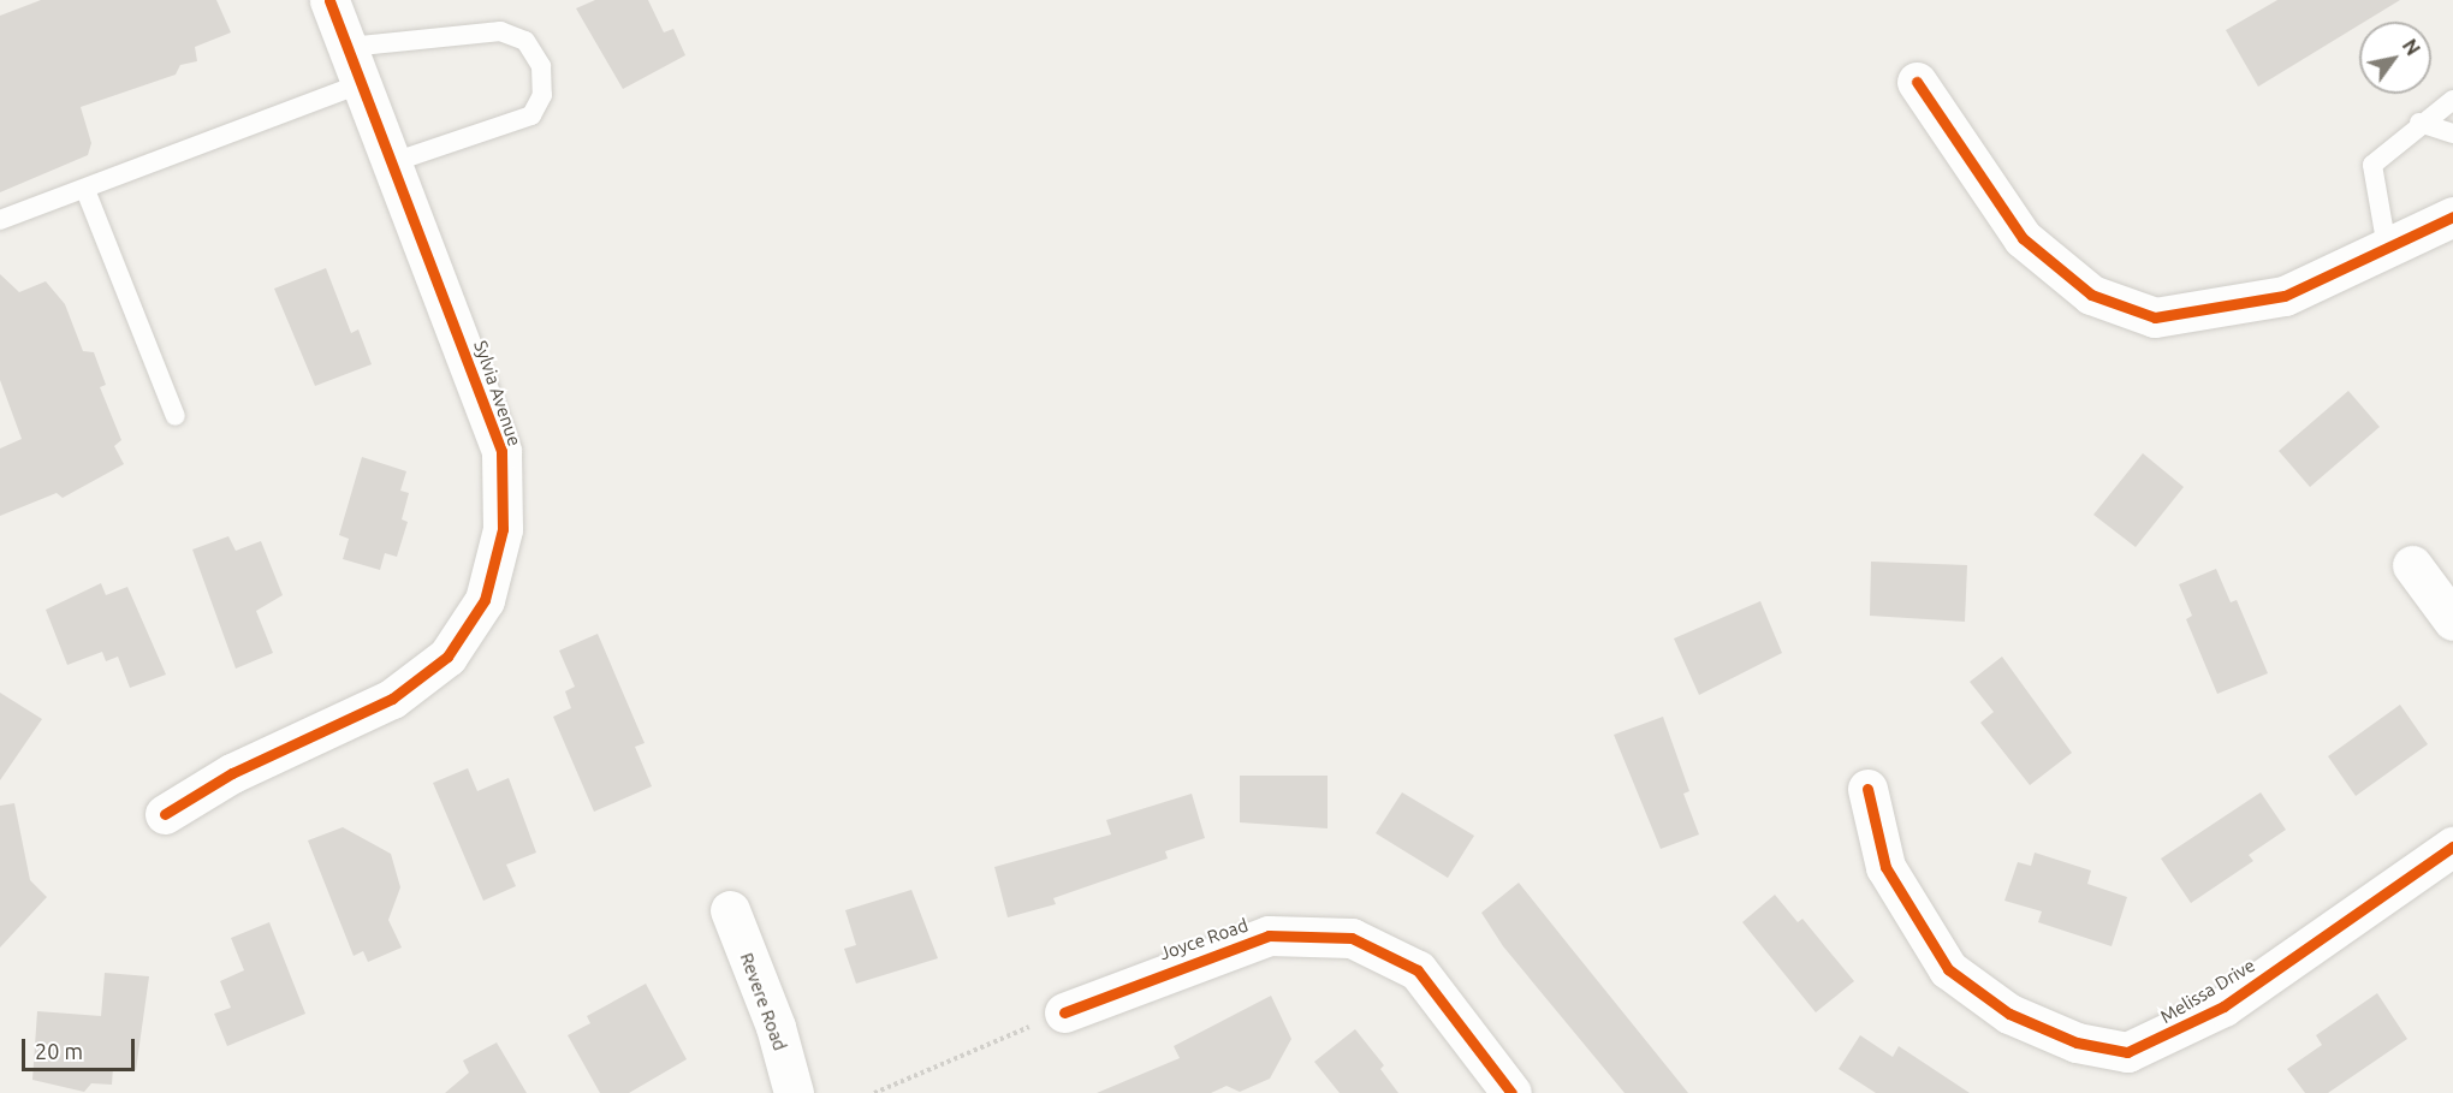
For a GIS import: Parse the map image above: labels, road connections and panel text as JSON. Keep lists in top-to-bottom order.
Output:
{
  "streets": {
    "street": [
      "Sylvia Avenue",
      "Joyce Road",
      "Melissa Drive",
      "Revere Road"
    ]
  },
  "scale_bar": "20 m",
  "north": "top right"
}
